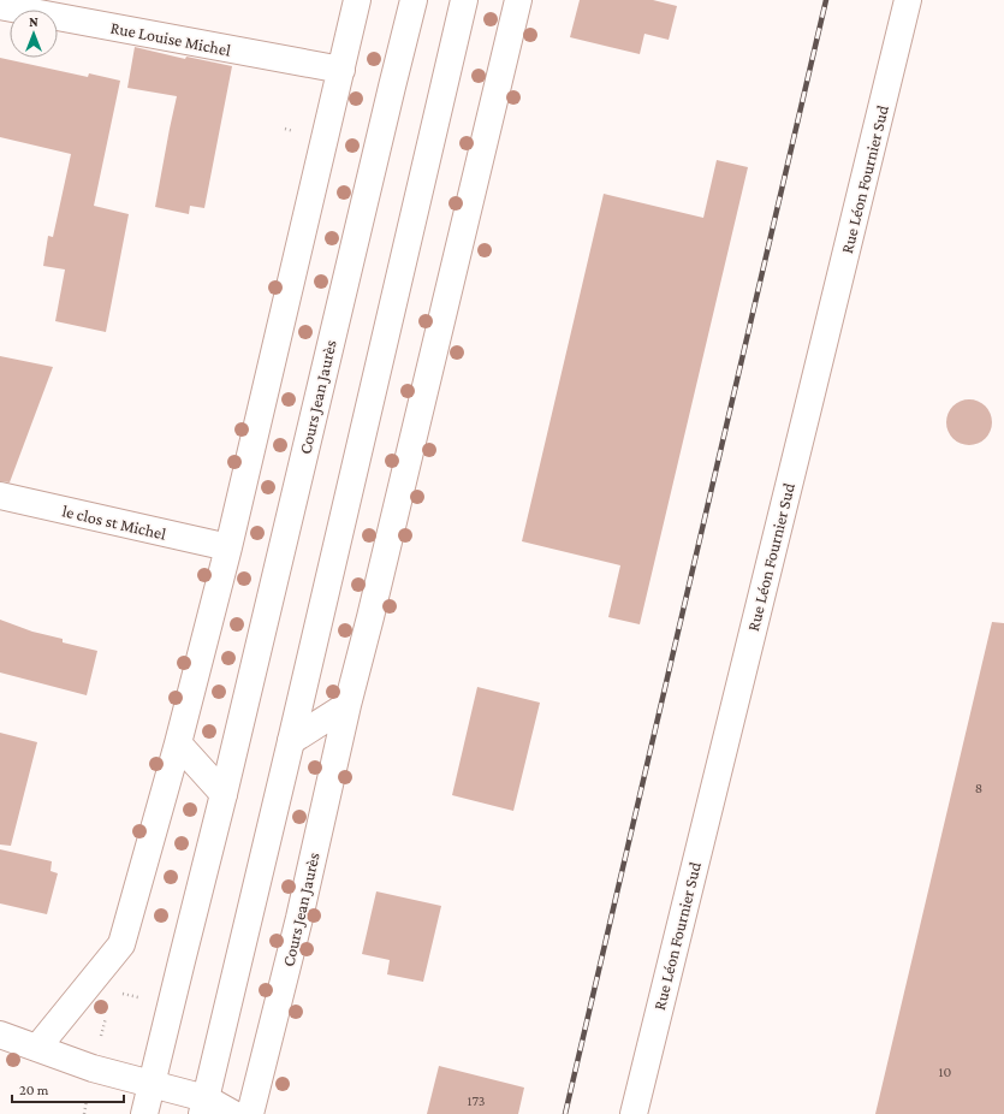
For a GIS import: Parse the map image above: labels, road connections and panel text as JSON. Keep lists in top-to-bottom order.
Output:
{
  "streets": {
    "street": [
      "Rue Louise Michel",
      "Rue Léon Fournier Sud",
      "Cours Jean Jaurès",
      "le clos st Michel"
    ]
  },
  "house_numbers": ["8", "10", "173"],
  "scale_bar": "20 m",
  "north": "top"
}
